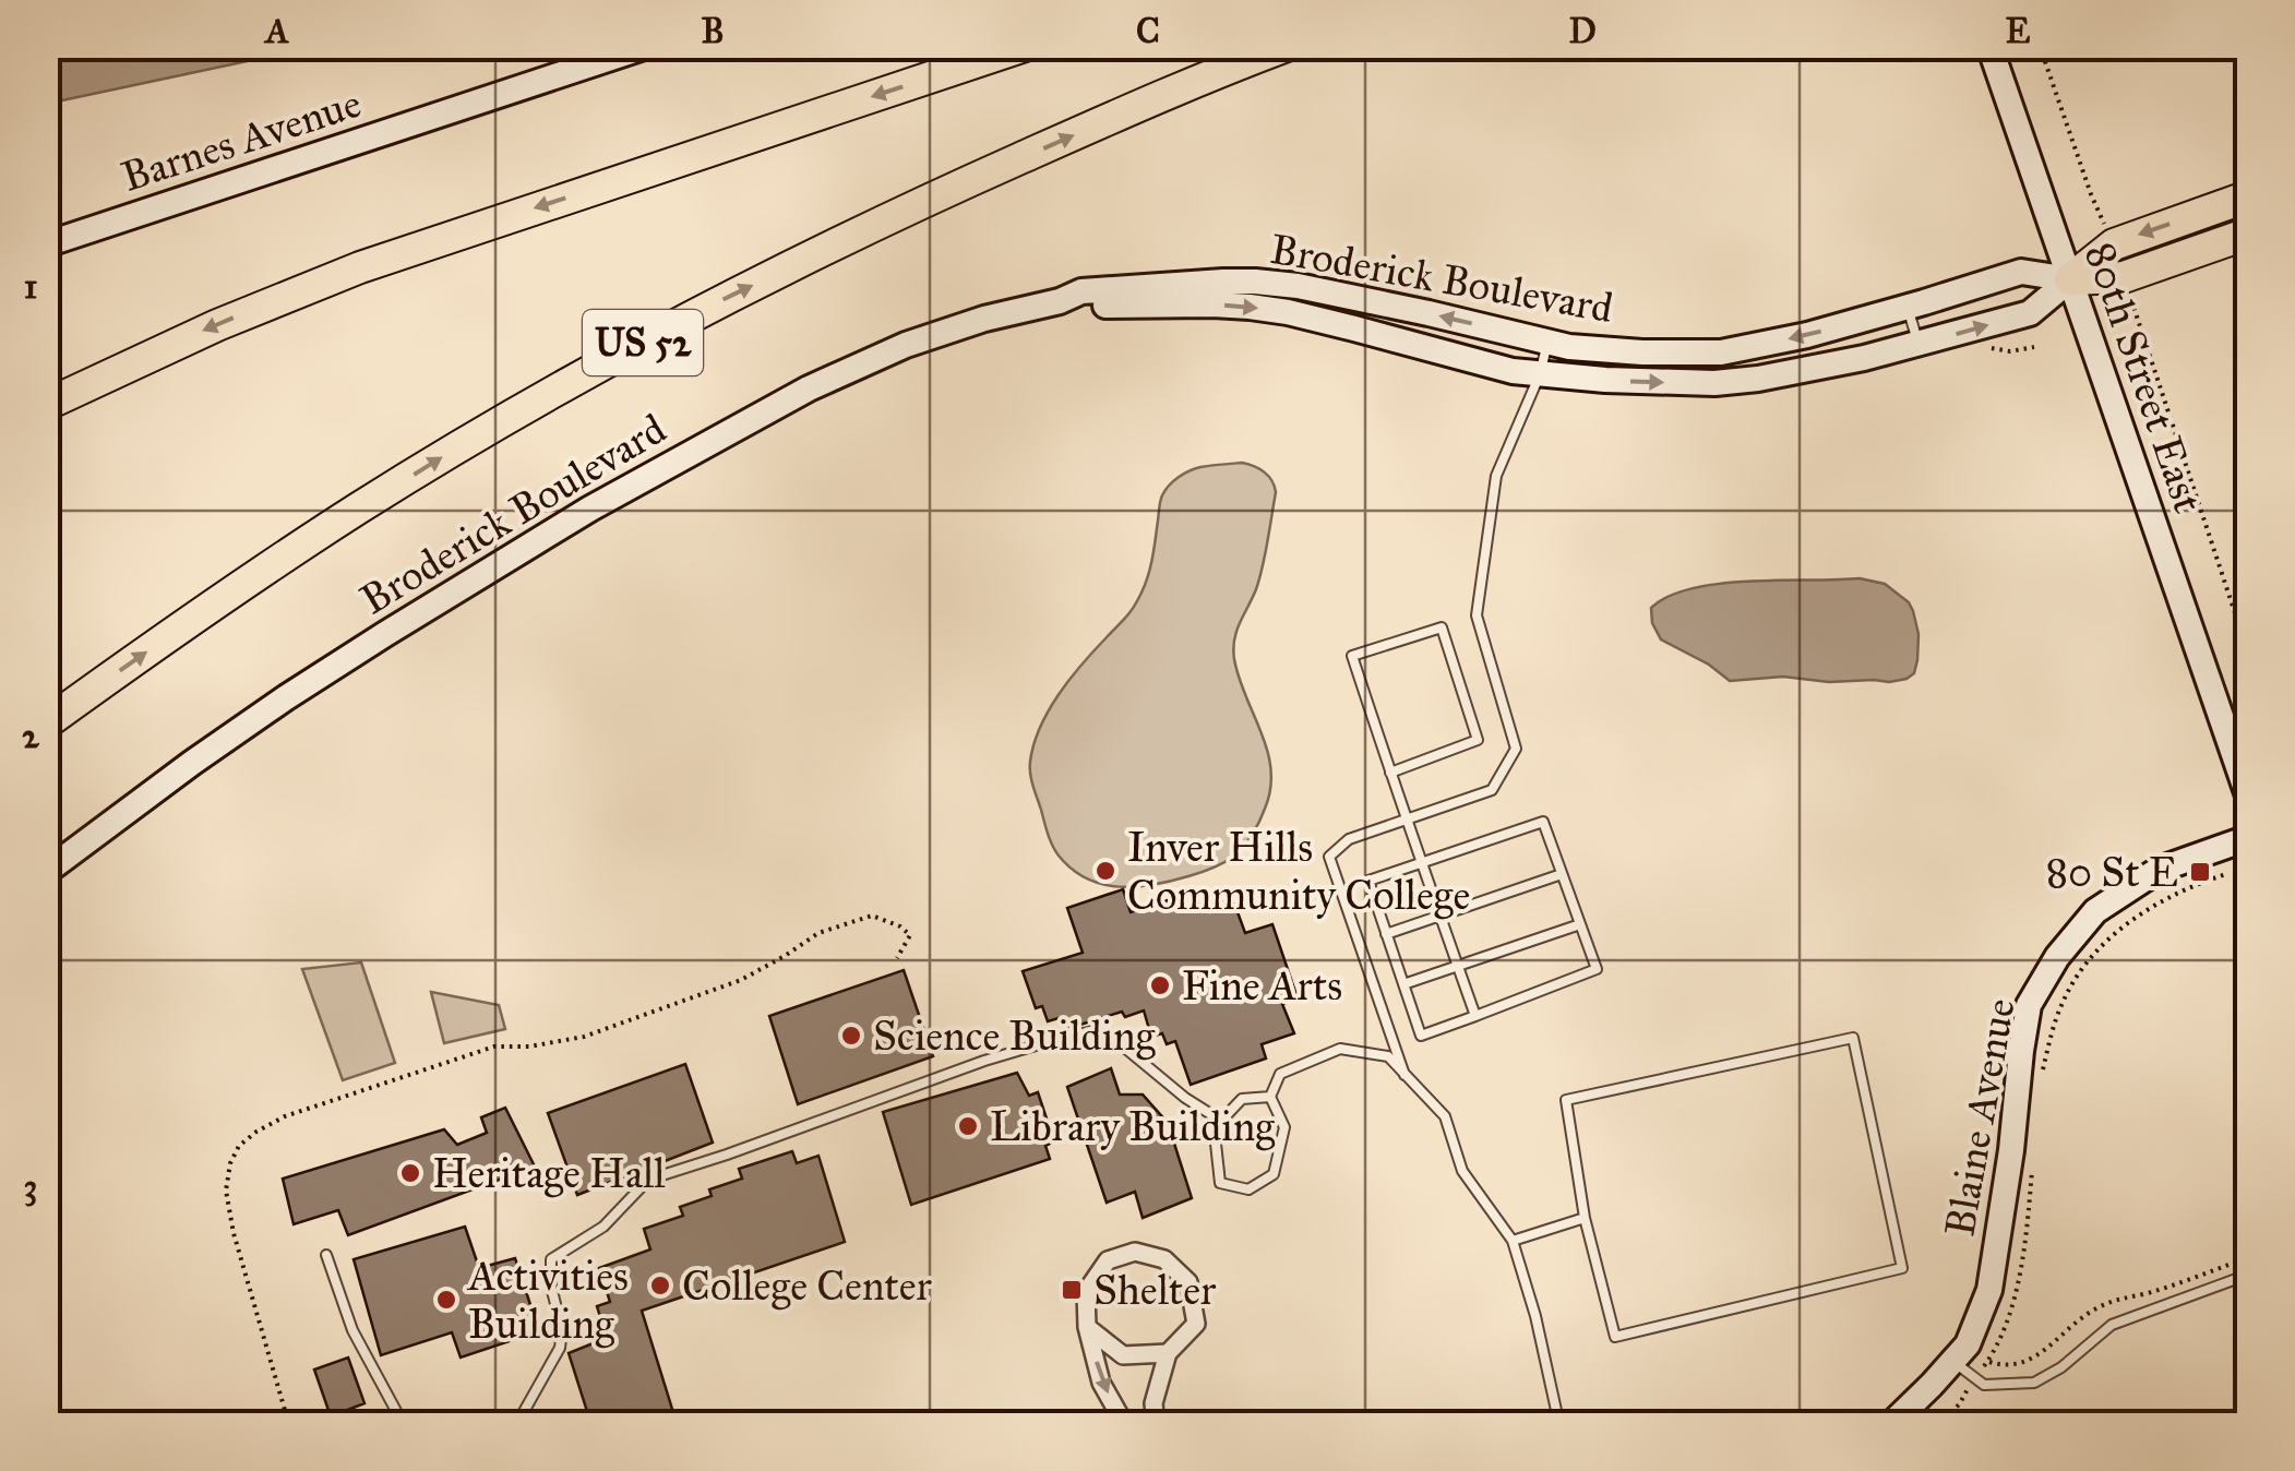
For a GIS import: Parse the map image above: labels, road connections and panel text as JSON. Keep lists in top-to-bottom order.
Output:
{
  "streets": {
    "highway": ["US 52"],
    "street": [
      "Barnes Avenue",
      "Broderick Boulevard",
      "80th Street East",
      "Blaine Avenue"
    ]
  },
  "crossings": [
    ["Broderick Boulevard", "80th Street East"]
  ],
  "places": {
    "other": [
      "Inver Hills Community College",
      "Fine Arts",
      "Science Building",
      "Library Building",
      "Heritage Hall",
      "College Center",
      "Activities Building"
    ],
    "transit": ["80 St E", "Shelter"]
  },
  "grid": {
    "columns": [
      "A",
      "B",
      "C",
      "D",
      "E"
    ],
    "rows": ["1", "2", "3"]
  }
}
